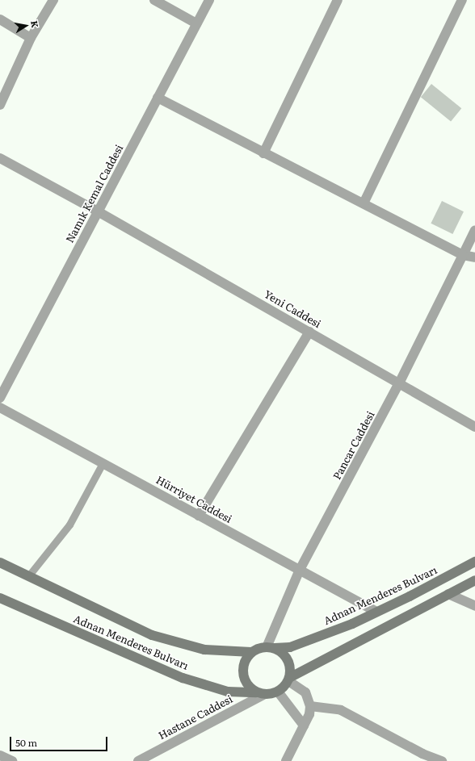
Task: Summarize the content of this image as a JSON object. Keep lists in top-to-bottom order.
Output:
{
  "streets": {
    "main road": ["Adnan Menderes Bulvarı"],
    "street": [
      "Namık Kemal Caddesi",
      "Yeni Caddesi",
      "Pancar Caddesi",
      "Hürriyet Caddesi",
      "Hastane Caddesi"
    ]
  },
  "crossings": [
    ["Namık Kemal Caddesi", "Yeni Caddesi"],
    ["Yeni Caddesi", "Pancar Caddesi"],
    ["Pancar Caddesi", "Hürriyet Caddesi"],
    ["Pancar Caddesi", "Adnan Menderes Bulvarı"],
    ["Pancar Caddesi", "Hastane Caddesi"],
    ["Hürriyet Caddesi", "Adnan Menderes Bulvarı"],
    ["Adnan Menderes Bulvarı", "Hastane Caddesi"]
  ],
  "scale_bar": "50 m",
  "north": "right"
}
